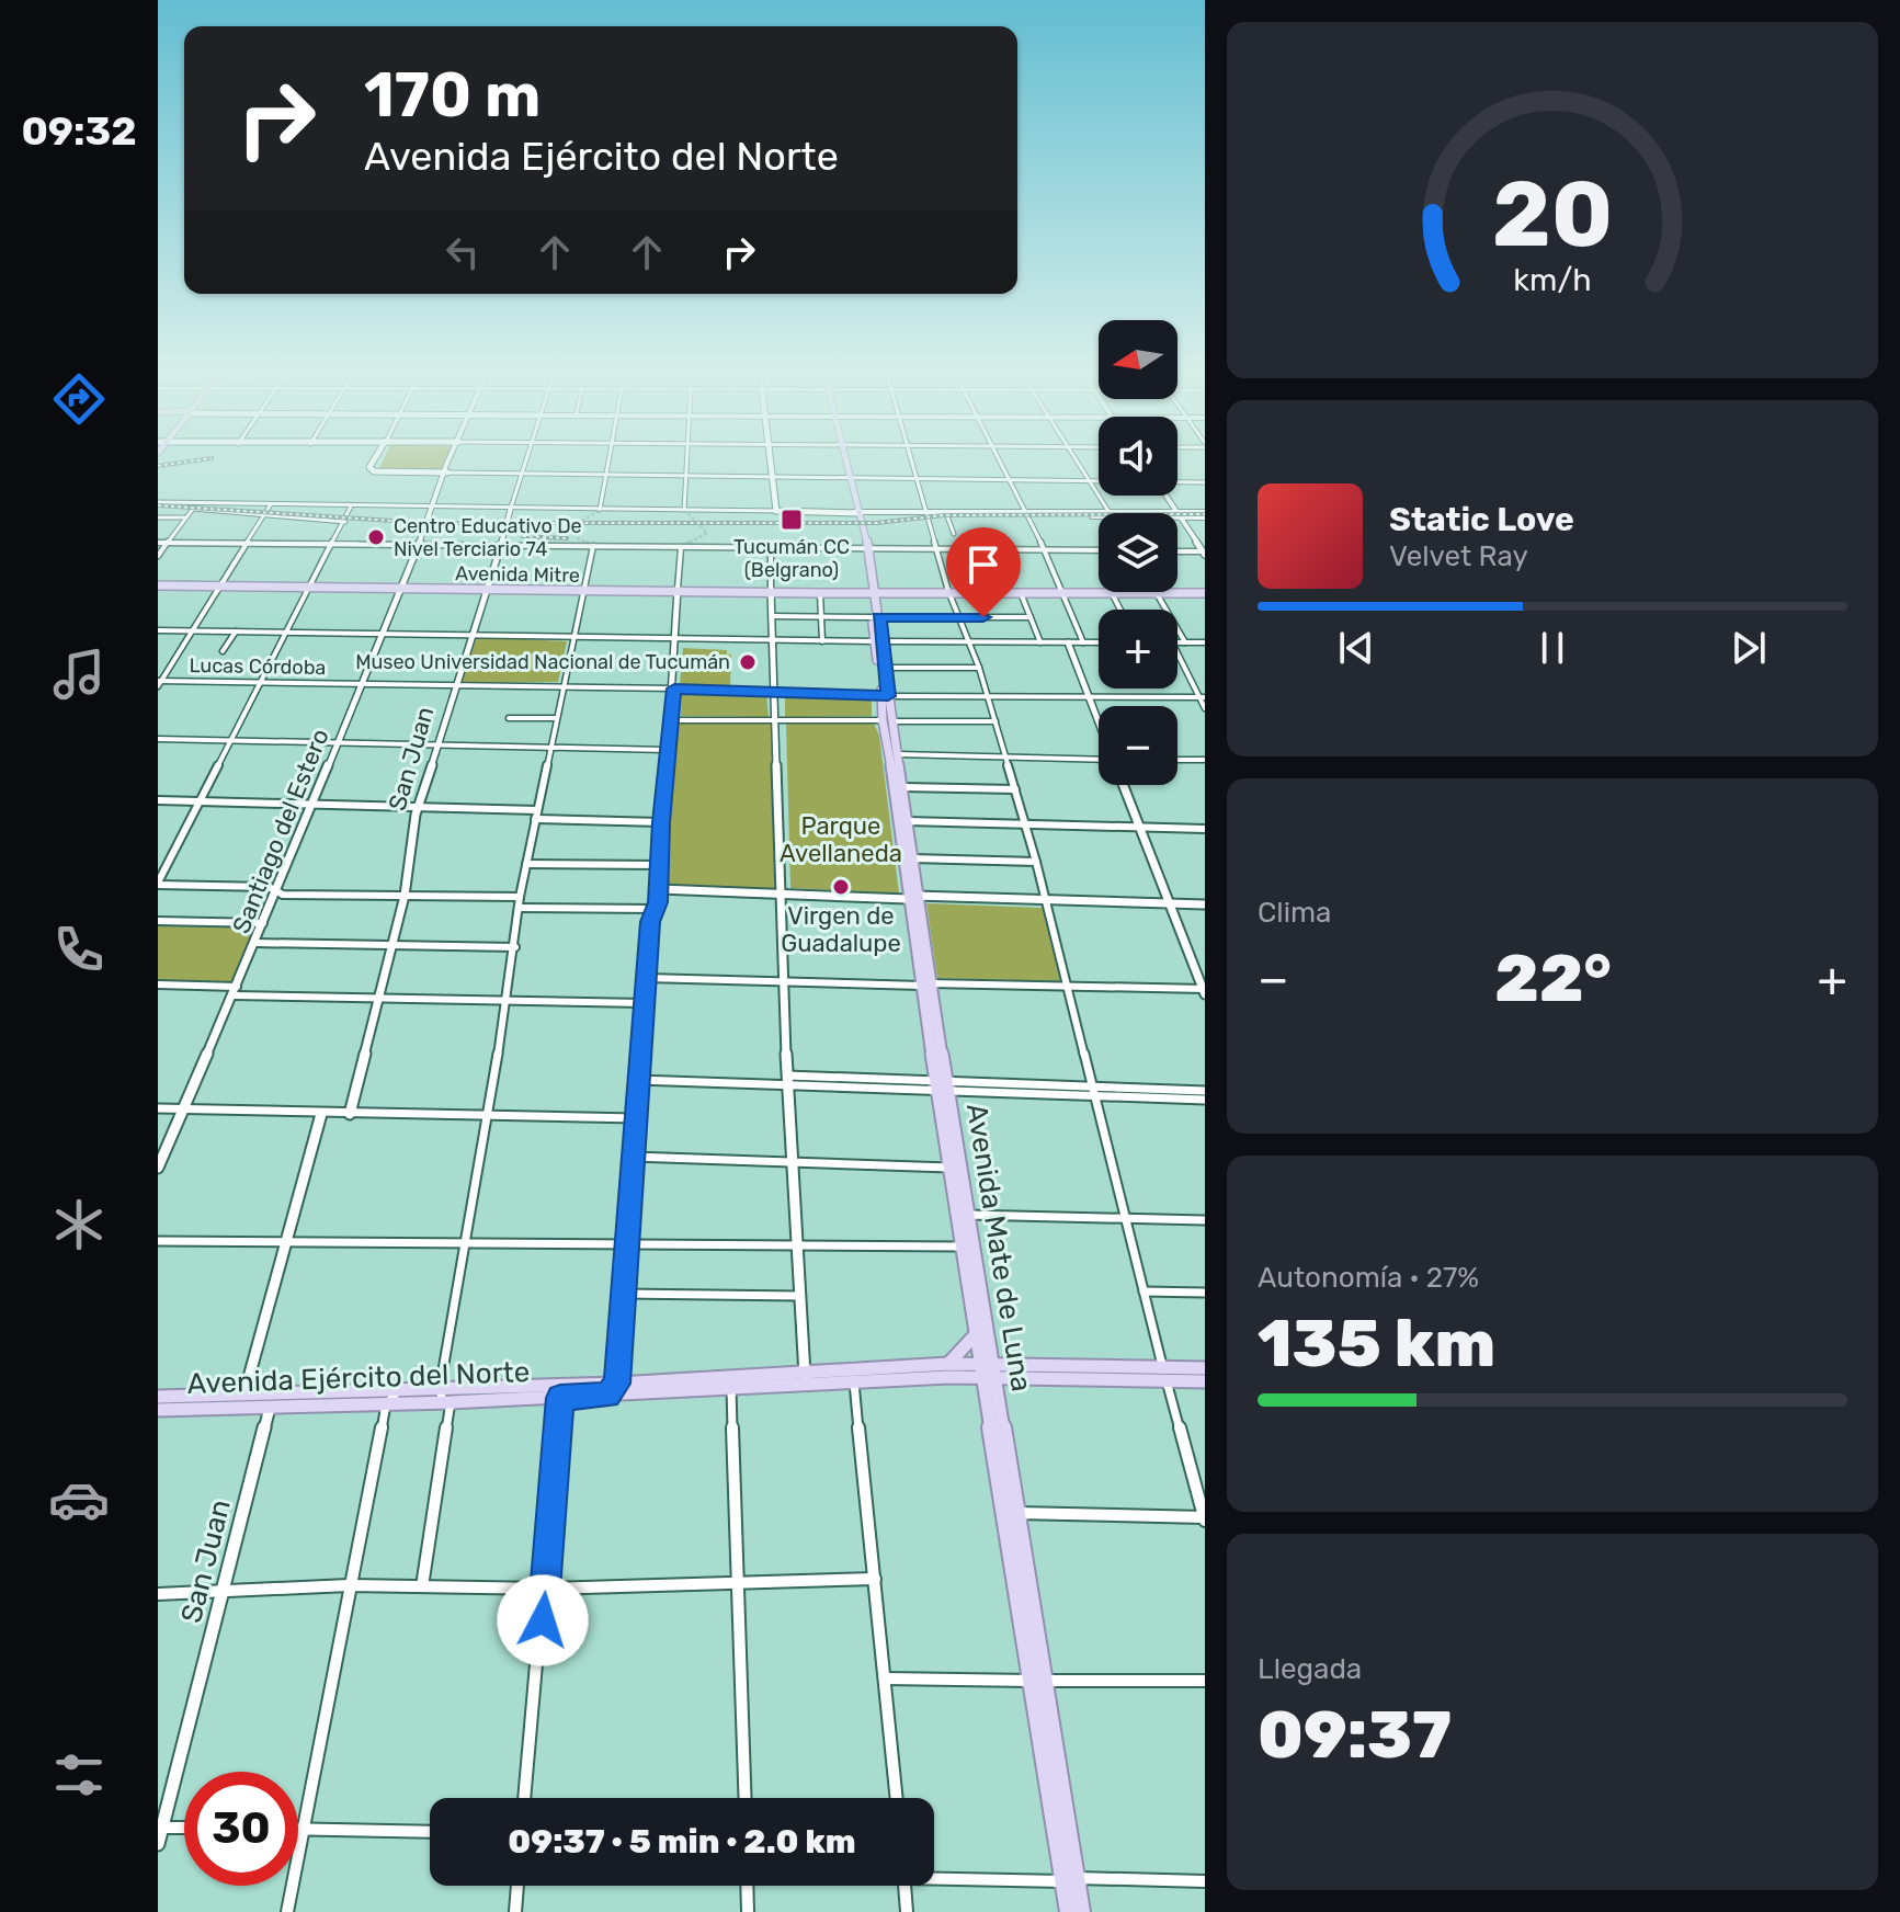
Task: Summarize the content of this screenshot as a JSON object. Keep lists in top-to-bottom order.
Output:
{
  "streets": {
    "main road": ["Avenida Mitre", "Avenida Mate de Luna", "Avenida Ejército del Norte"],
    "street": ["Lucas Córdoba", "San Juan", "Santiago del Estero"]
  },
  "crossings": [
    ["Avenida Mitre", "San Juan"],
    ["Avenida Mitre", "Santiago del Estero"],
    ["Avenida Mitre", "Avenida Mate de Luna"],
    ["Lucas Córdoba", "San Juan"],
    ["Lucas Córdoba", "Santiago del Estero"],
    ["Lucas Córdoba", "Avenida Mate de Luna"],
    ["San Juan", "Avenida Ejército del Norte"],
    ["Avenida Mate de Luna", "Avenida Ejército del Norte"]
  ],
  "parks": ["Parque Avellaneda"],
  "places": {
    "transit": ["Tucumán CC (Belgrano)"],
    "other": ["Centro Educativo De Nivel Terciario 74", "Museo Universidad Nacional de Tucumán", "Virgen de Guadalupe"]
  },
  "north": "left",
  "page": {
    "tabs": "09:32",
    "turn": ["170 m", "Avenida Ejército del Norte"],
    "map_buttons": ["+", "−"],
    "song": ["Static Love", "Velvet Ray"],
    "tile": [
      "Clima",
      ["Autonomía · 27%", "135 km"],
      ["Llegada", "09:37"]
    ],
    "heat": ["−", "22°", "+"],
    "limit": "30",
    "trip": "09:37 · 5 min · 2.0 km",
    "gauge": ["20", "km/h"]
  }
}
